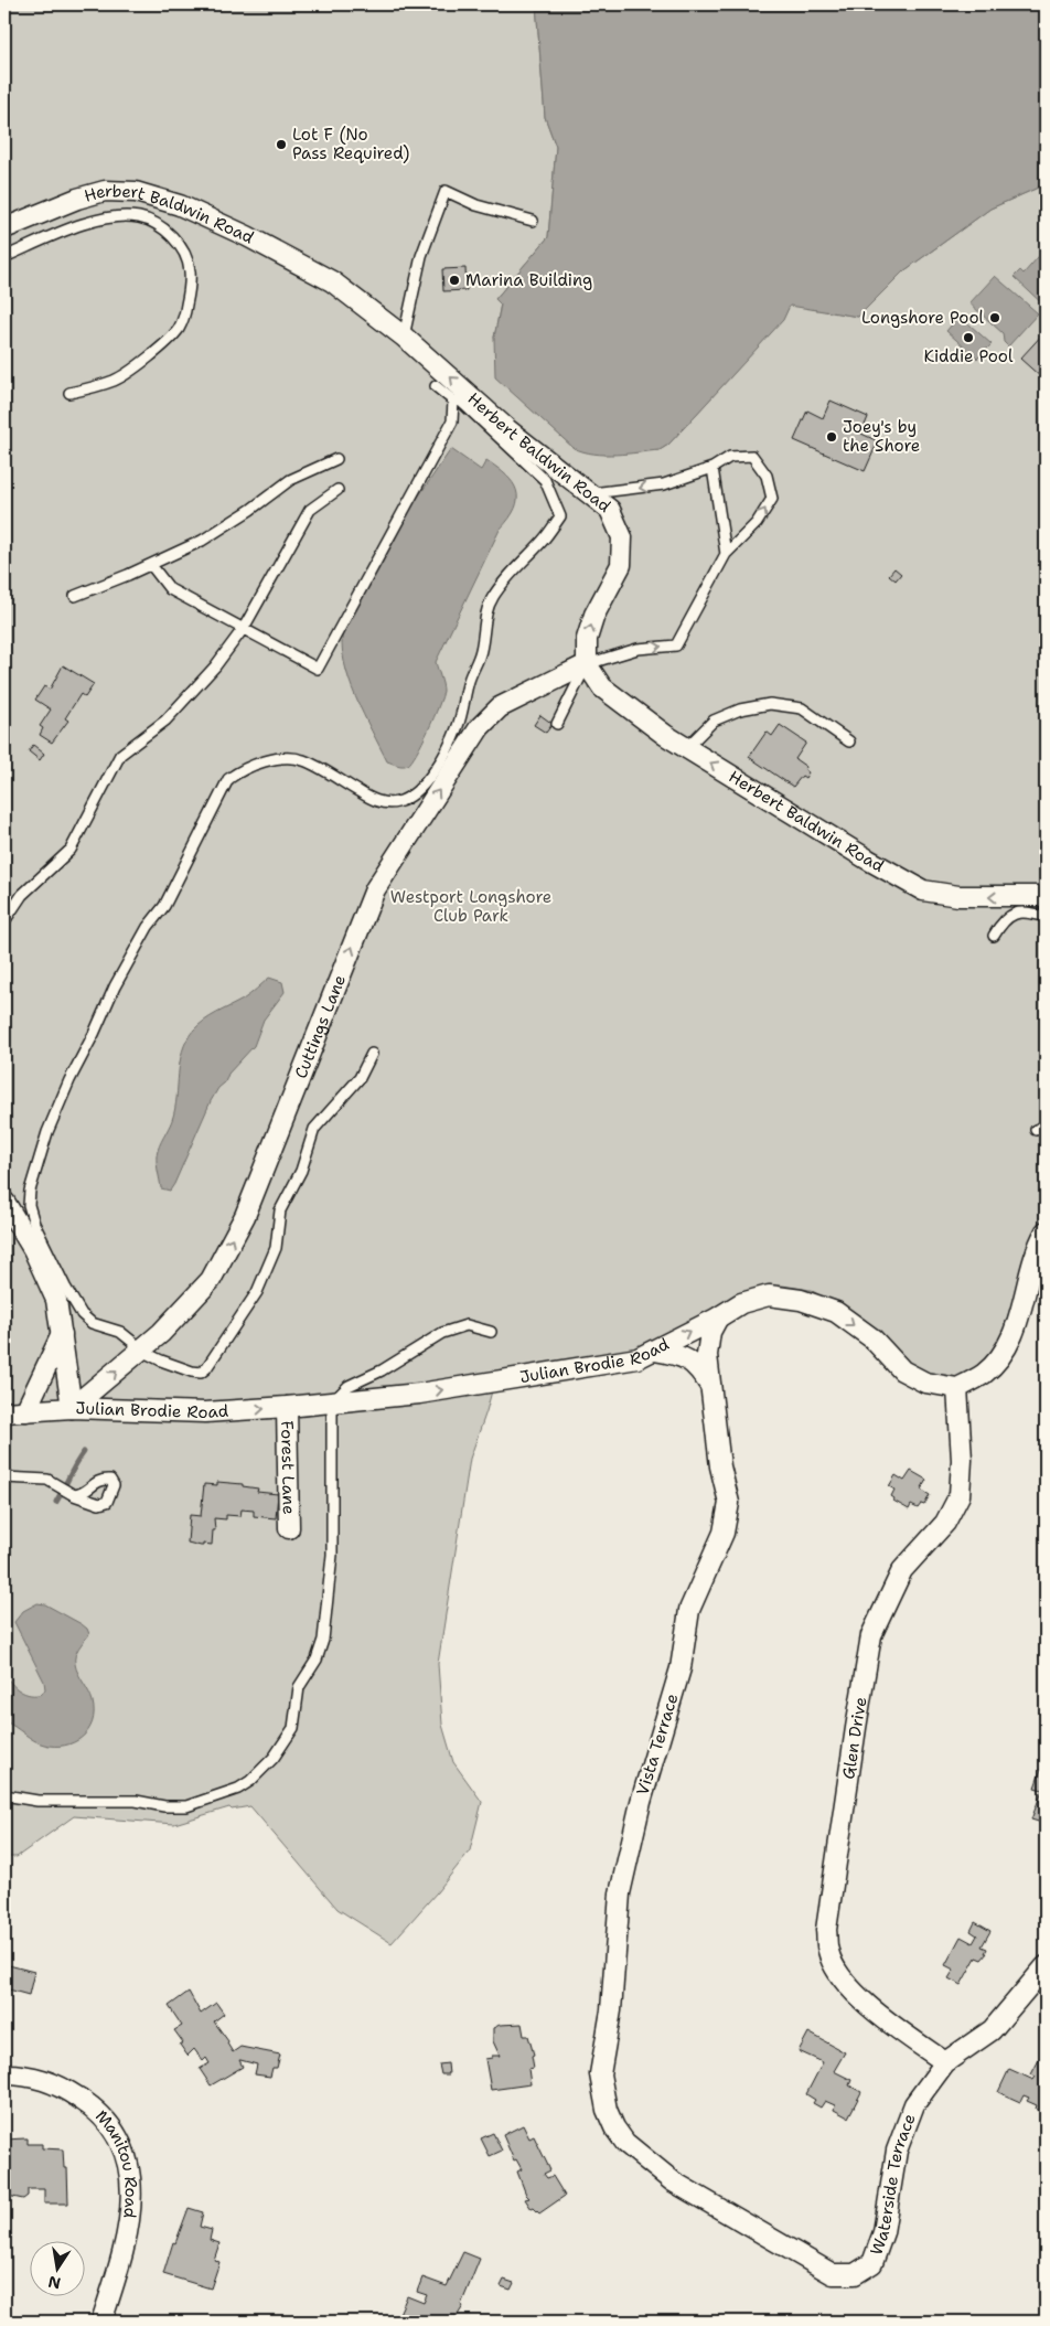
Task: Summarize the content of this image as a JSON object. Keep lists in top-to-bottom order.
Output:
{
  "streets": {
    "street": [
      "Herbert Baldwin Road",
      "Cuttings Lane",
      "Julian Brodie Road",
      "Forest Lane",
      "Glen Drive",
      "Vista Terrace",
      "Manitou Road",
      "Waterside Terrace"
    ]
  },
  "crossings": [
    ["Herbert Baldwin Road", "Cuttings Lane"],
    ["Cuttings Lane", "Julian Brodie Road"],
    ["Julian Brodie Road", "Forest Lane"],
    ["Julian Brodie Road", "Glen Drive"],
    ["Julian Brodie Road", "Vista Terrace"],
    ["Glen Drive", "Waterside Terrace"],
    ["Vista Terrace", "Waterside Terrace"]
  ],
  "one_way": ["Herbert Baldwin Road", "Cuttings Lane", "Julian Brodie Road"],
  "parks": ["Westport Longshore Club Park"],
  "places": [
    "Lot F (No Pass Required)",
    "Marina Building",
    "Longshore Pool",
    "Kiddie Pool",
    "Joey's by the Shore"
  ],
  "north": "bottom"
}
